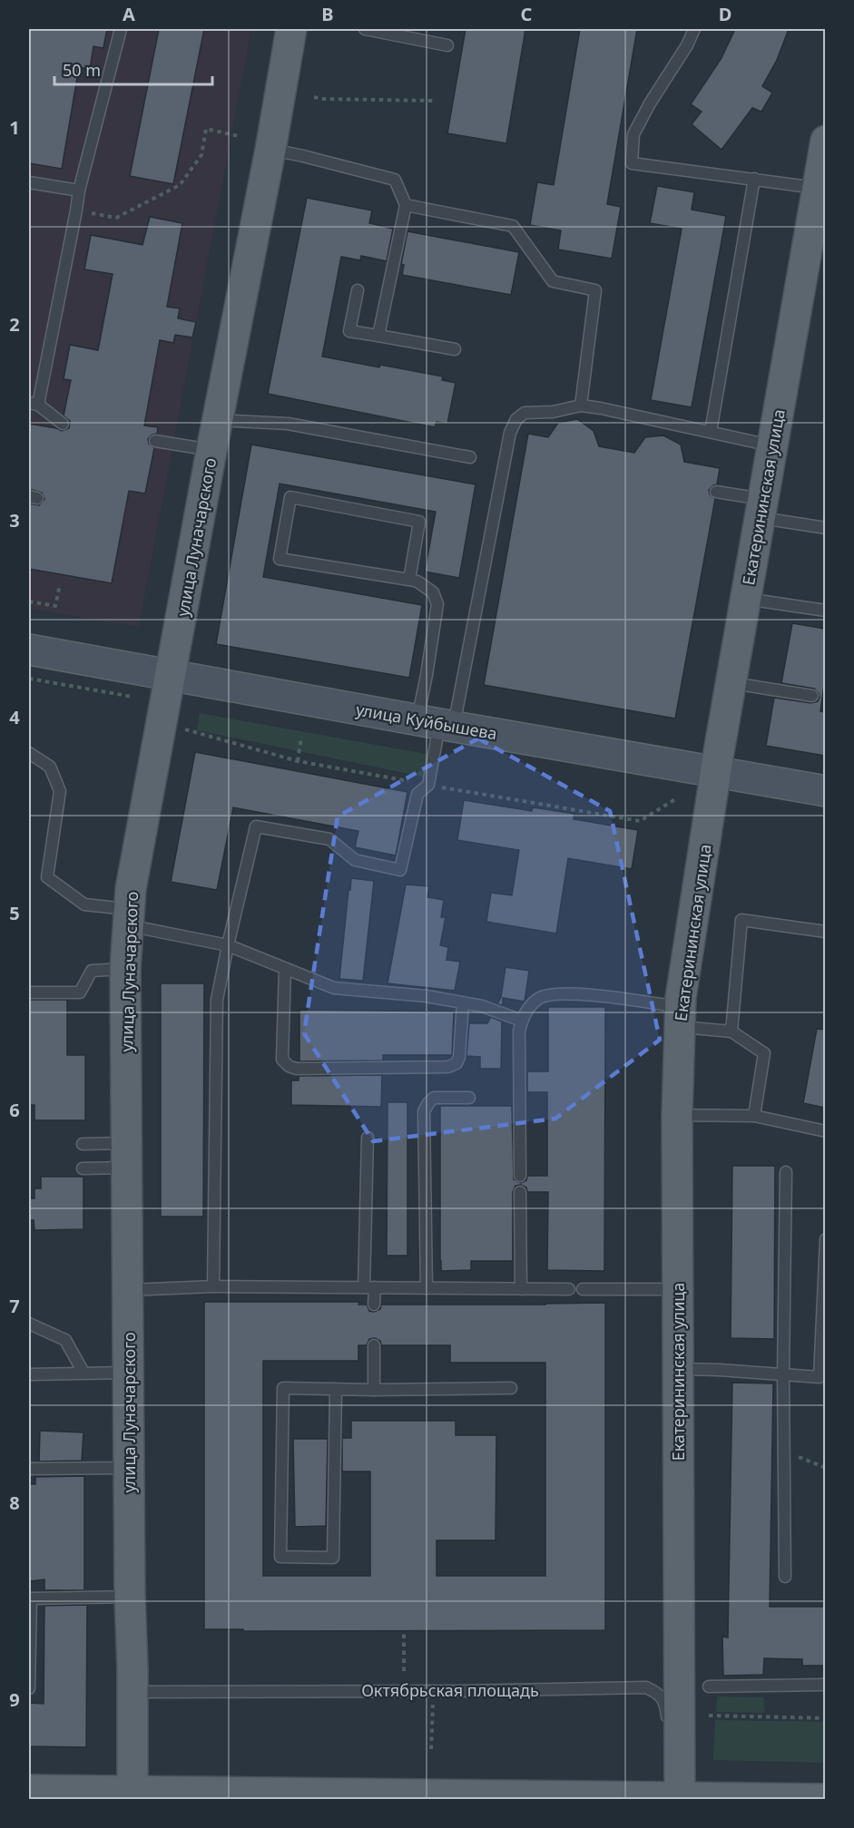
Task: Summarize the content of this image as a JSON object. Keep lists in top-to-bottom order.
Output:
{
  "streets": {
    "main road": ["Екатерининская улица", "улица Луначарского", "улица Куйбышева"],
    "lane": ["Октябрьская площадь"]
  },
  "crossings": [
    ["Екатерининская улица", "улица Куйбышева"],
    ["Екатерининская улица", "Октябрьская площадь"],
    ["улица Луначарского", "улица Куйбышева"],
    ["улица Луначарского", "Октябрьская площадь"]
  ],
  "scale_bar": "50 m",
  "grid": {
    "columns": [
      "A",
      "B",
      "C",
      "D"
    ],
    "rows": [
      "1",
      "2",
      "3",
      "4",
      "5",
      "6",
      "7",
      "8",
      "9"
    ]
  }
}
